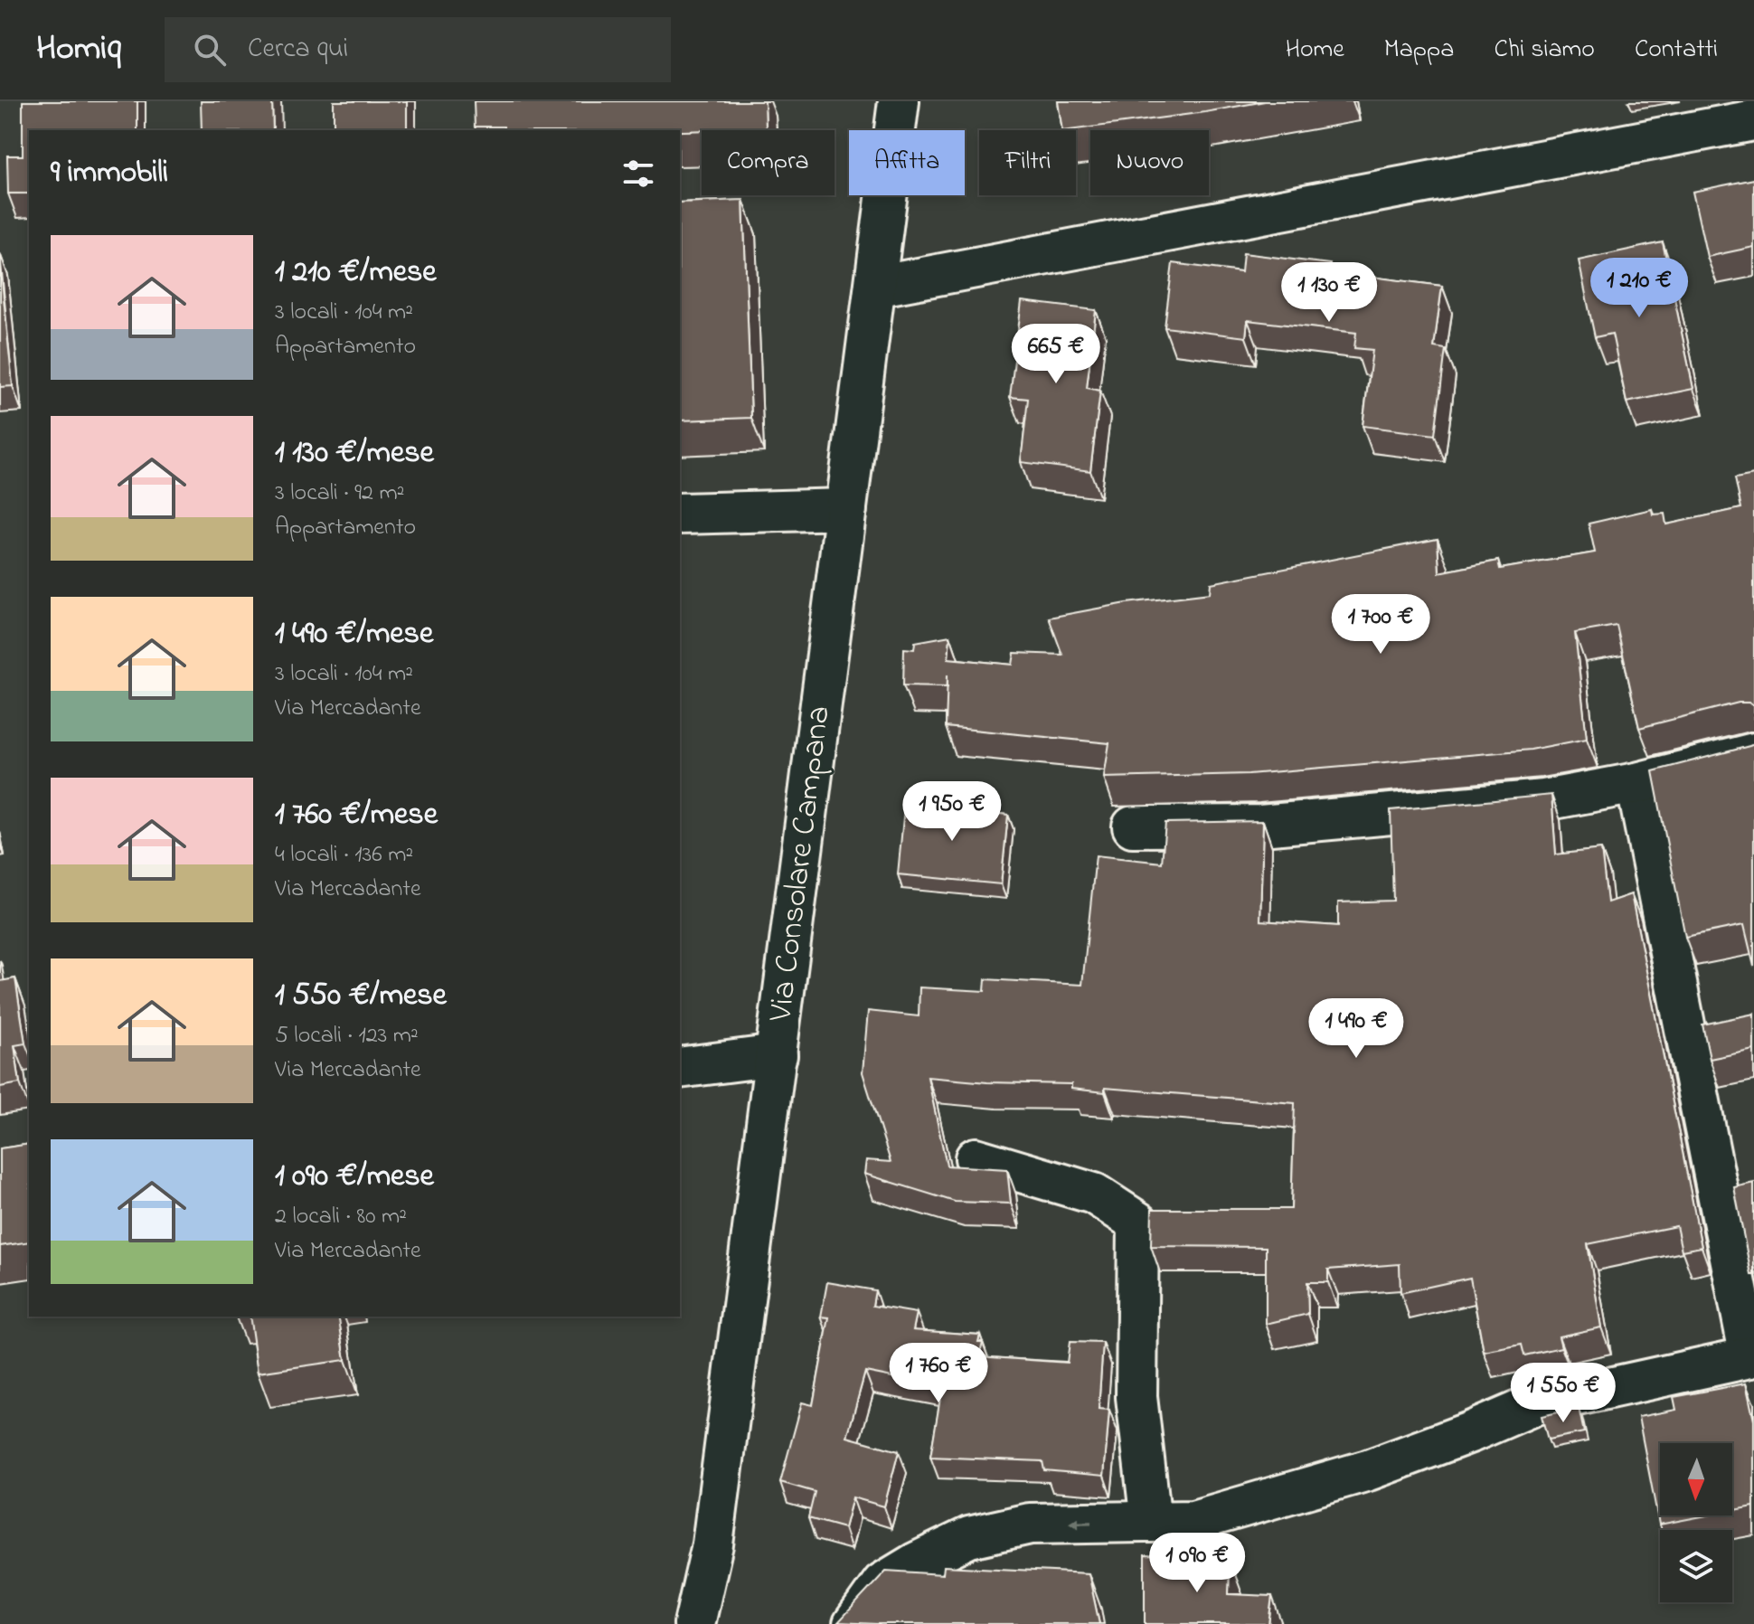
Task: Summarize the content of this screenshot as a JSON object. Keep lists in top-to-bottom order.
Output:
{
  "streets": {
    "street": ["Via Consolare Campana"]
  },
  "north": "bottom",
  "page": {
    "header": "Homiq",
    "search": "Cerca qui",
    "nav": [
      "Home",
      "Mappa",
      "Chi siamo",
      "Contatti"
    ],
    "chip": [
      "Compra",
      "Affitta",
      "Filtri",
      "Nuovo"
    ],
    "heading": "9 immobili",
    "list": [
      {
        "name": "1 210 €/mese",
        "note": "3 locali · 104 m² · Appartamento"
      },
      {
        "name": "1 130 €/mese",
        "note": "3 locali · 92 m² · Appartamento"
      },
      {
        "name": "1 490 €/mese",
        "note": "3 locali · 104 m² · Via Mercadante"
      },
      {
        "name": "1 760 €/mese",
        "note": "4 locali · 136 m² · Via Mercadante"
      },
      {
        "name": "1 550 €/mese",
        "note": "5 locali · 123 m² · Via Mercadante"
      },
      {
        "name": "1 090 €/mese",
        "note": "2 locali · 80 m² · Via Mercadante"
      }
    ],
    "price": [
      "1 210 €",
      "1 130 €",
      "665 €",
      "1 700 €",
      "1 950 €",
      "1 490 €",
      "1 760 €",
      "1 550 €",
      "1 090 €"
    ]
  }
}
